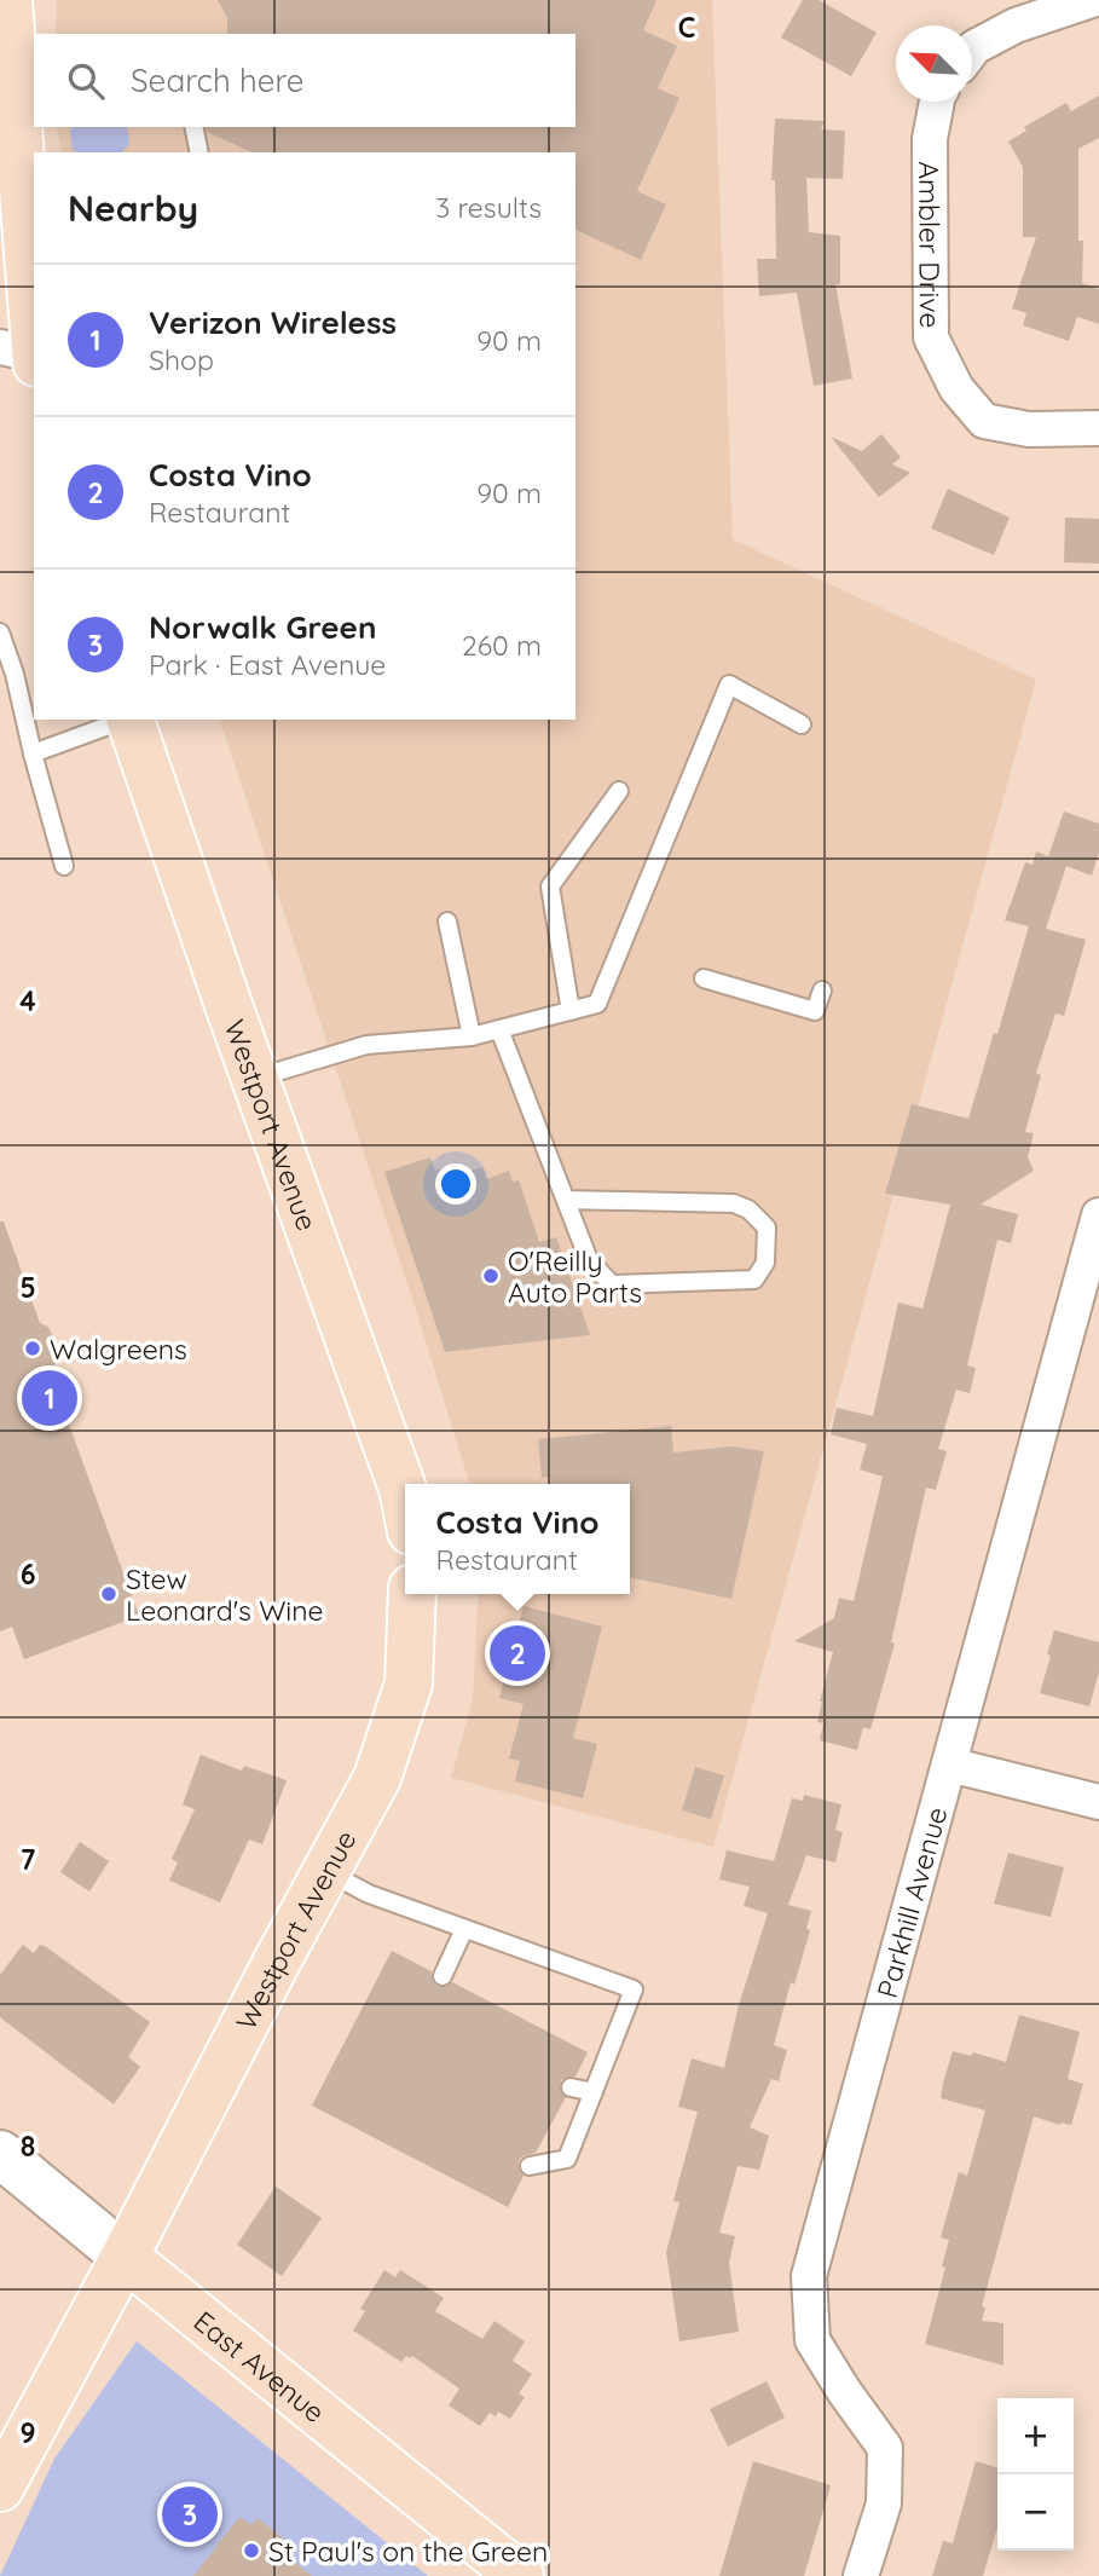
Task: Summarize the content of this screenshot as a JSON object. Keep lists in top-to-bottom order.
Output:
{
  "streets": {
    "main road": ["Westport Avenue", "East Avenue"],
    "street": ["Ambler Drive", "Parkhill Avenue"]
  },
  "crossings": [
    ["Westport Avenue", "East Avenue"]
  ],
  "places": [
    "O'Reilly Auto Parts",
    "Walgreens",
    "Stew Leonard's Wine",
    "St Paul's on the Green"
  ],
  "north": "top left",
  "page": {
    "search": "Search here",
    "heading": ["Nearby", "3 results"],
    "list": [
      {
        "mark": "1",
        "name": "Verizon Wireless",
        "note": "Shop",
        "value": "90 m"
      },
      {
        "mark": "2",
        "name": "Costa Vino",
        "note": "Restaurant",
        "value": "90 m"
      },
      {
        "mark": "3",
        "name": "Norwalk Green",
        "note": "Park · East Avenue",
        "value": "260 m"
      }
    ],
    "pins": ["1", "2", "3"],
    "popup": ["Costa Vino", "Restaurant"],
    "map_buttons": ["+", "−"]
  },
  "grid": {
    "columns": ["C"],
    "rows": [
      "4",
      "5",
      "6",
      "7",
      "8",
      "9"
    ]
  }
}
